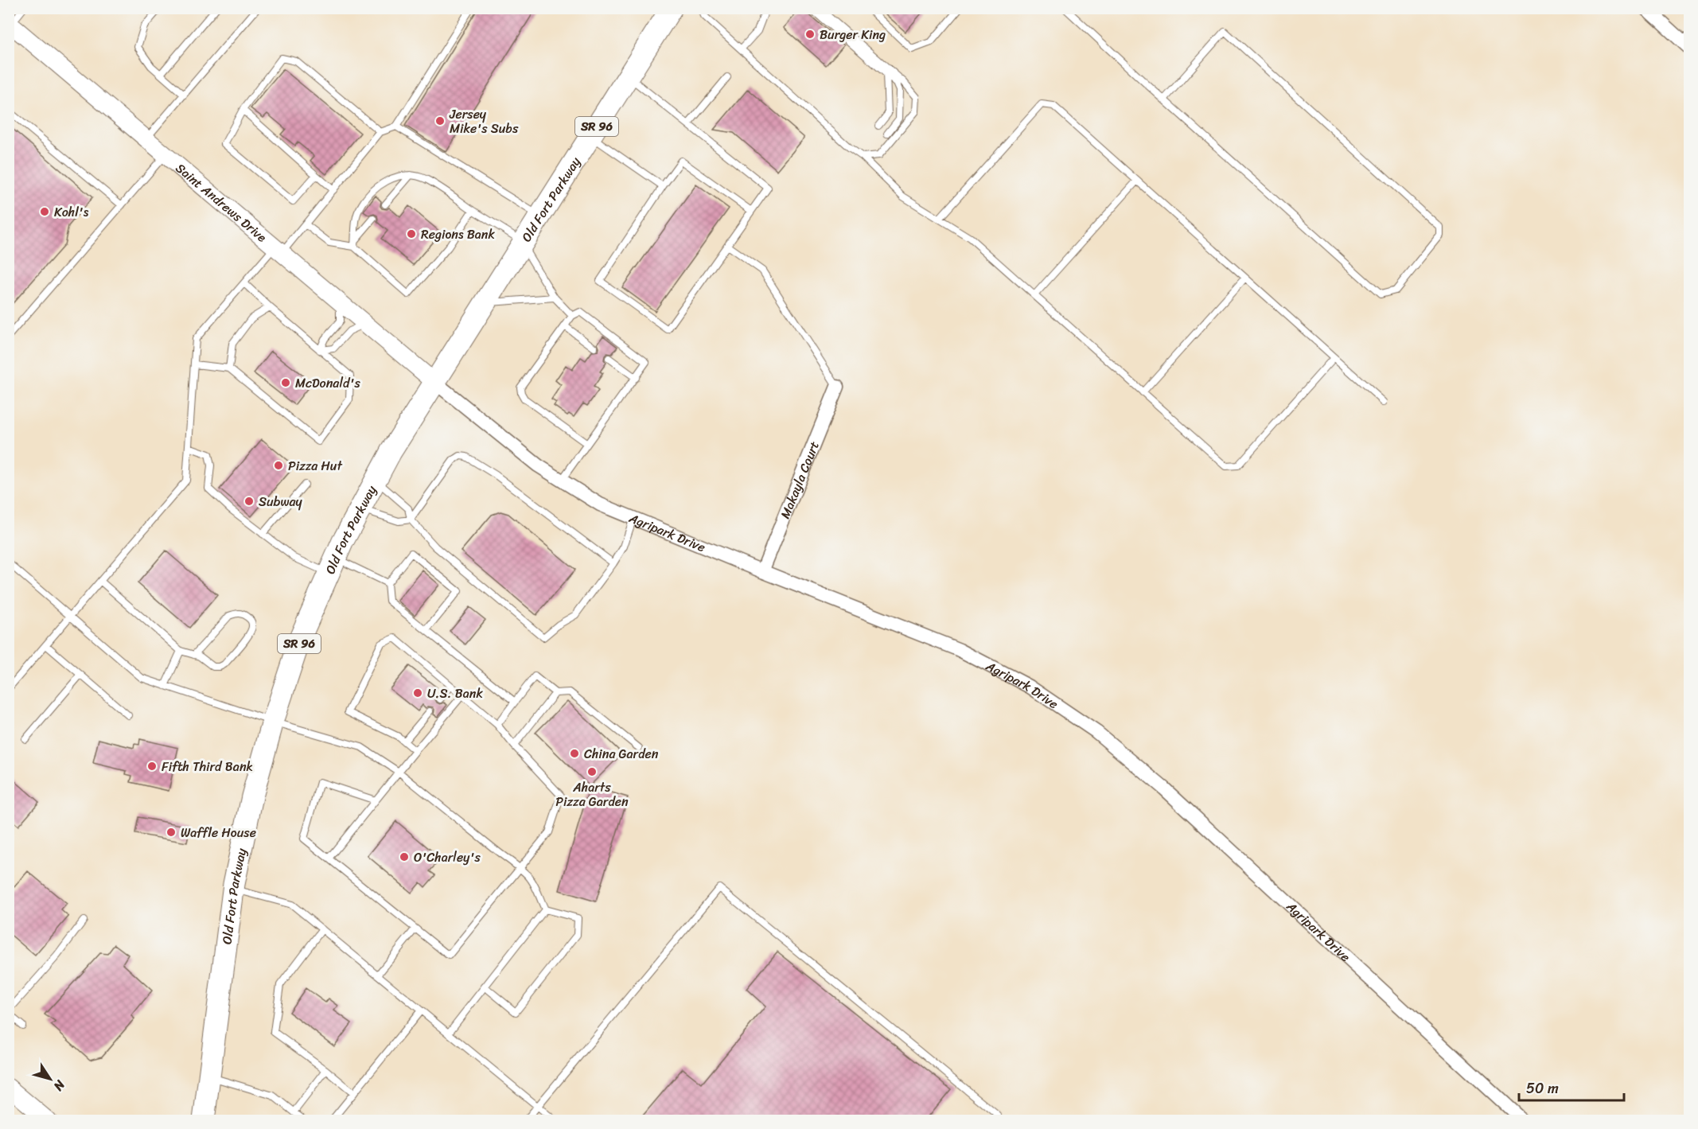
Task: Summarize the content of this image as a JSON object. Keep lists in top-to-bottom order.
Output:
{
  "streets": {
    "main road": ["SR 96", "Old Fort Parkway"],
    "street": ["Saint Andrews Drive", "Makayla Court", "Agripark Drive"]
  },
  "crossings": [
    ["Old Fort Parkway", "Saint Andrews Drive"],
    ["Old Fort Parkway", "Agripark Drive"],
    ["Saint Andrews Drive", "Agripark Drive"],
    ["Makayla Court", "Agripark Drive"]
  ],
  "places": [
    "Burger King",
    "Jersey Mike's Subs",
    "Kohl's",
    "Regions Bank",
    "McDonald's",
    "Pizza Hut",
    "Subway",
    "U.S. Bank",
    "China Garden",
    "Fifth Third Bank",
    "Aharts Pizza Garden",
    "Waffle House",
    "O'Charley's"
  ],
  "scale_bar": "50 m",
  "north": "bottom right"
}
